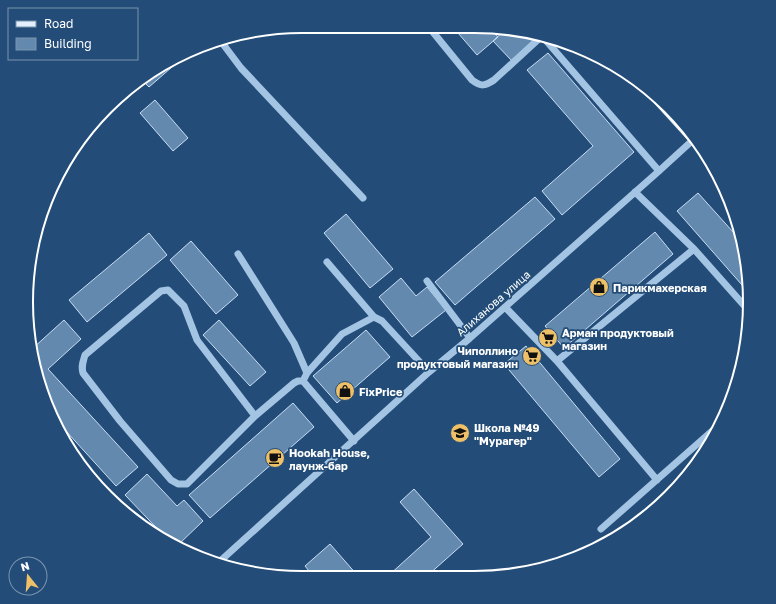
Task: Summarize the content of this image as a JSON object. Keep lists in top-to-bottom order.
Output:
{
  "streets": {
    "street": ["Алиханова улица"]
  },
  "places": {
    "shop": ["Парикмахерская", "FixPrice"],
    "supermarket": ["Арман продуктовый магазин", "Чиполлино продуктовый магазин"],
    "school or university": ["Школа №49 \"Мурагер\""],
    "cafe": ["Hookah House, лаунж-бар"]
  },
  "legend": ["Road", "Building"],
  "north": "top"
}
